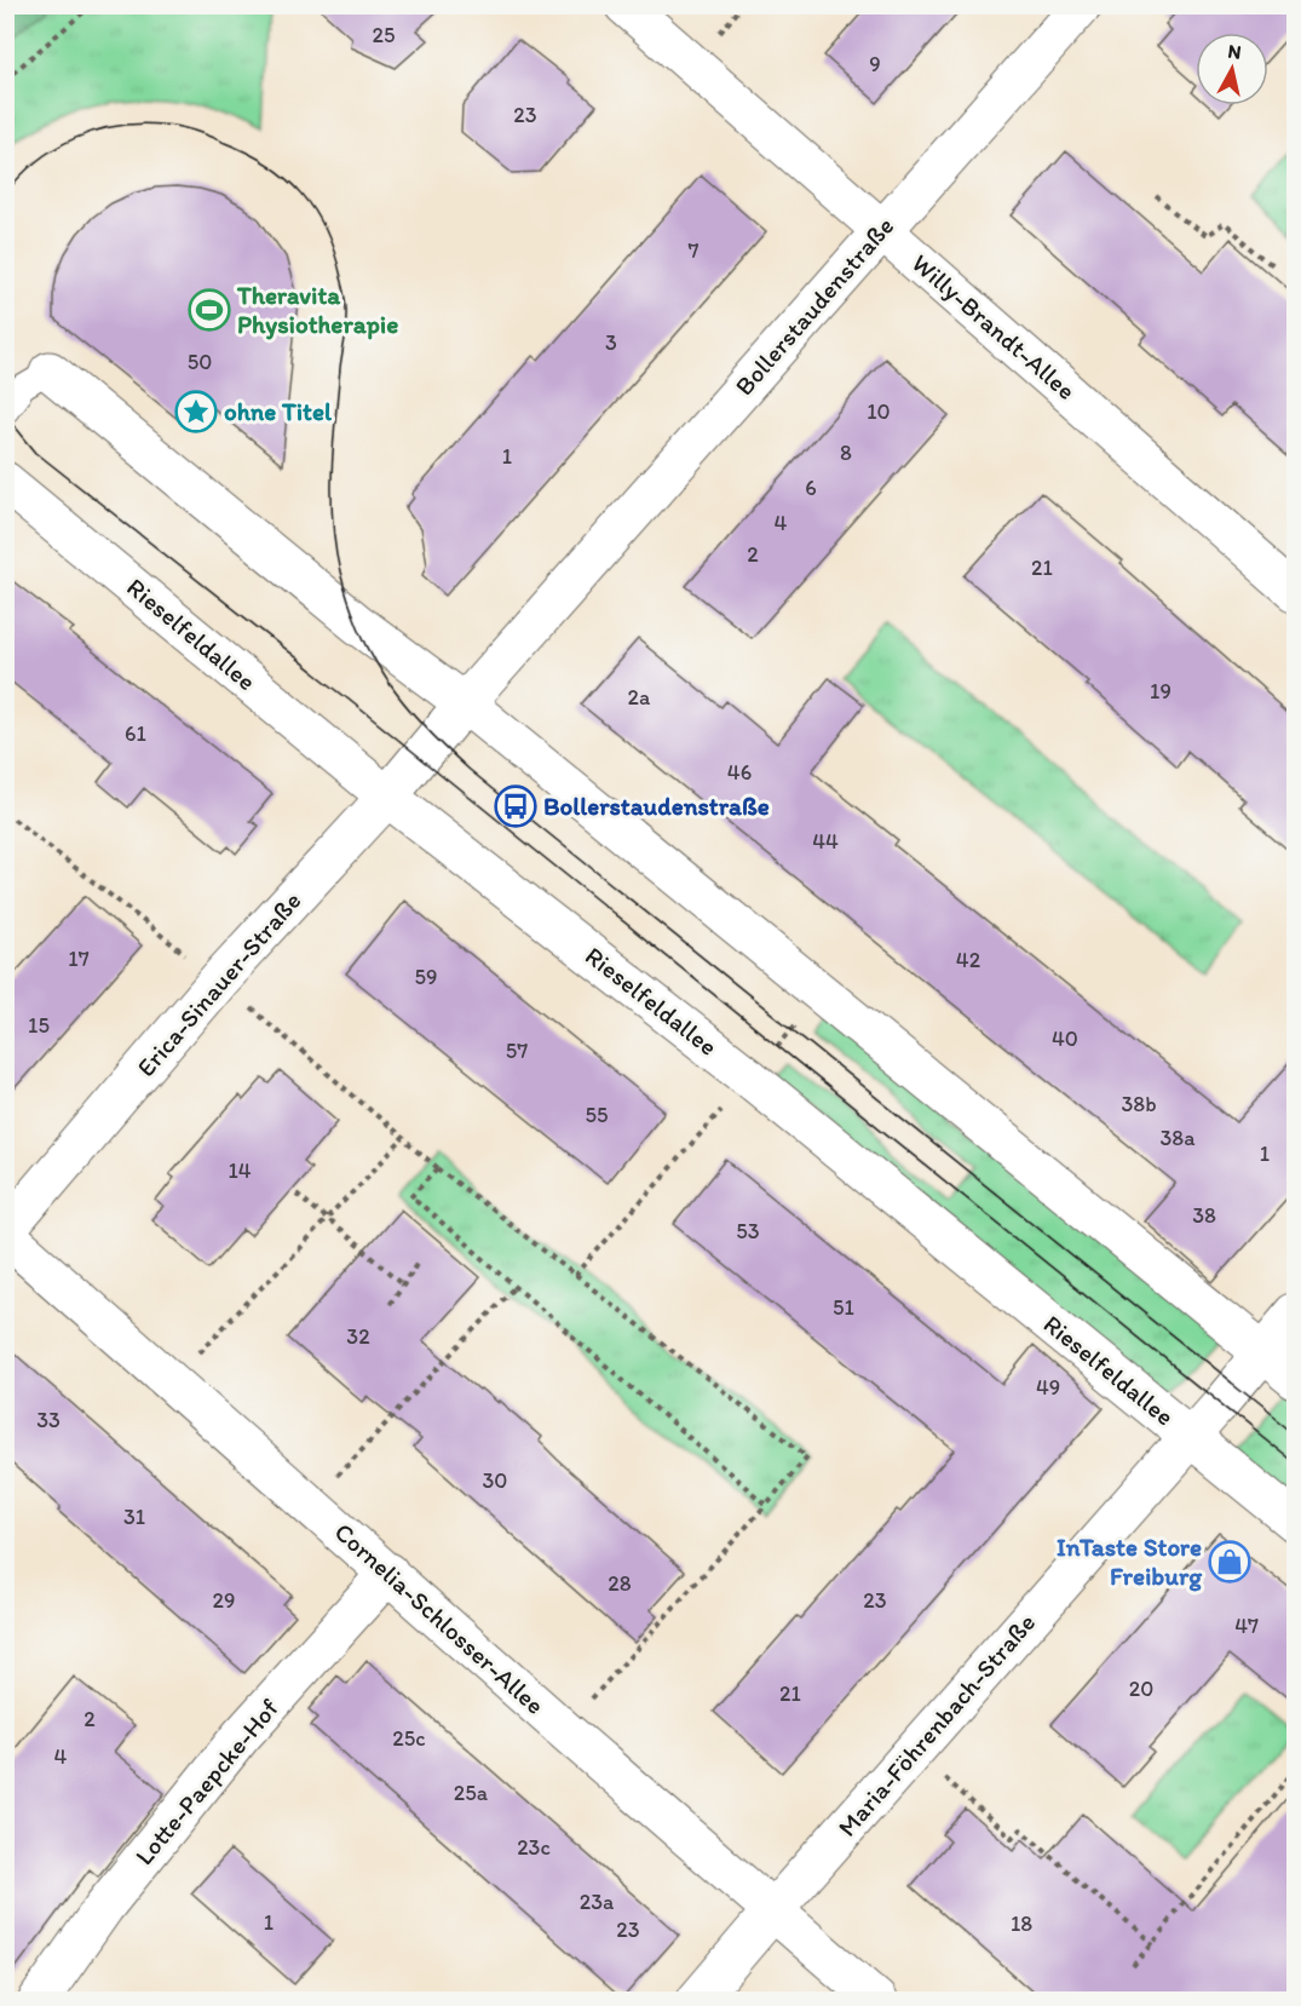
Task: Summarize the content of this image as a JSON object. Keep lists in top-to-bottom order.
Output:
{
  "streets": {
    "street": [
      "Bollerstaudenstraße",
      "Willy-Brandt-Allee",
      "Rieselfeldallee",
      "Erica-Sinauer-Straße",
      "Cornelia-Schlosser-Allee",
      "Maria-Föhrenbach-Straße",
      "Lotte-Paepcke-Hof"
    ]
  },
  "crossings": [
    ["Bollerstaudenstraße", "Willy-Brandt-Allee"],
    ["Bollerstaudenstraße", "Erica-Sinauer-Straße"],
    ["Rieselfeldallee", "Erica-Sinauer-Straße"],
    ["Rieselfeldallee", "Maria-Föhrenbach-Straße"],
    ["Erica-Sinauer-Straße", "Cornelia-Schlosser-Allee"],
    ["Cornelia-Schlosser-Allee", "Maria-Föhrenbach-Straße"],
    ["Cornelia-Schlosser-Allee", "Lotte-Paepcke-Hof"]
  ],
  "places": {
    "sports": ["Theravita Physiotherapie"],
    "place": ["ohne Titel"],
    "bus stop": ["Bollerstaudenstraße"],
    "shop": ["InTaste Store Freiburg"]
  },
  "house_numbers": [
    "25",
    "9",
    "23",
    "7",
    "3",
    "50",
    "10",
    "8",
    "1",
    "6",
    "4",
    "2",
    "21",
    "19",
    "2a",
    "61",
    "46",
    "44",
    "17",
    "42",
    "59",
    "15",
    "40",
    "57",
    "38b",
    "55",
    "38a",
    "1",
    "14",
    "38",
    "53",
    "51",
    "32",
    "49",
    "33",
    "30",
    "31",
    "28",
    "29",
    "23",
    "47",
    "20",
    "21",
    "2",
    "25c",
    "4",
    "25a",
    "23c",
    "23a",
    "1",
    "18",
    "23"
  ],
  "north": "top"
}
